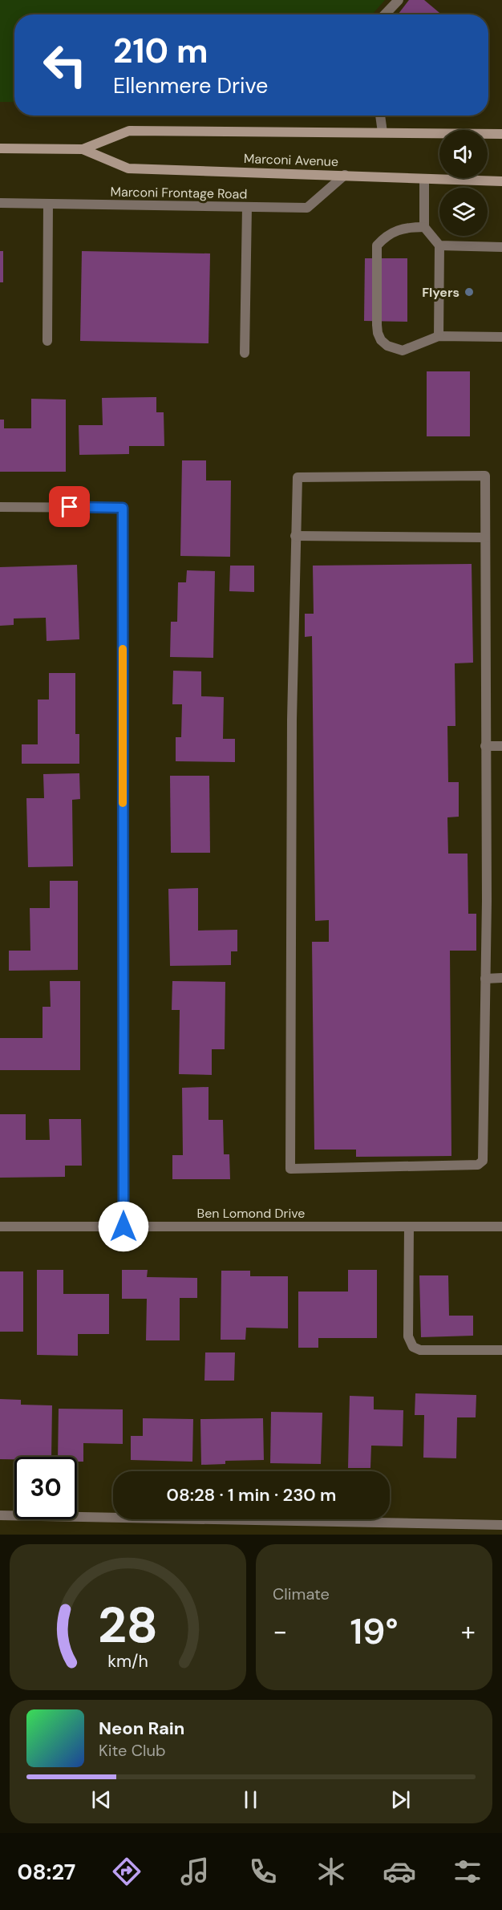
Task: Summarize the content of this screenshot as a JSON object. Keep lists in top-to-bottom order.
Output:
{
  "streets": {
    "main road": ["Marconi Avenue"],
    "street": ["Marconi Frontage Road", "Ben Lomond Drive"]
  },
  "crossings": [
    ["Marconi Avenue", "Marconi Frontage Road"]
  ],
  "places": ["Flyers"],
  "page": {
    "turn": ["210 m", "Ellenmere Drive"],
    "limit": "30",
    "trip": "08:28 · 1 min · 230 m",
    "tile": "Climate",
    "heat": ["−", "19°", "+"],
    "song": ["Neon Rain", "Kite Club"],
    "tabs": "08:27",
    "gauge": ["28", "km/h"]
  }
}
